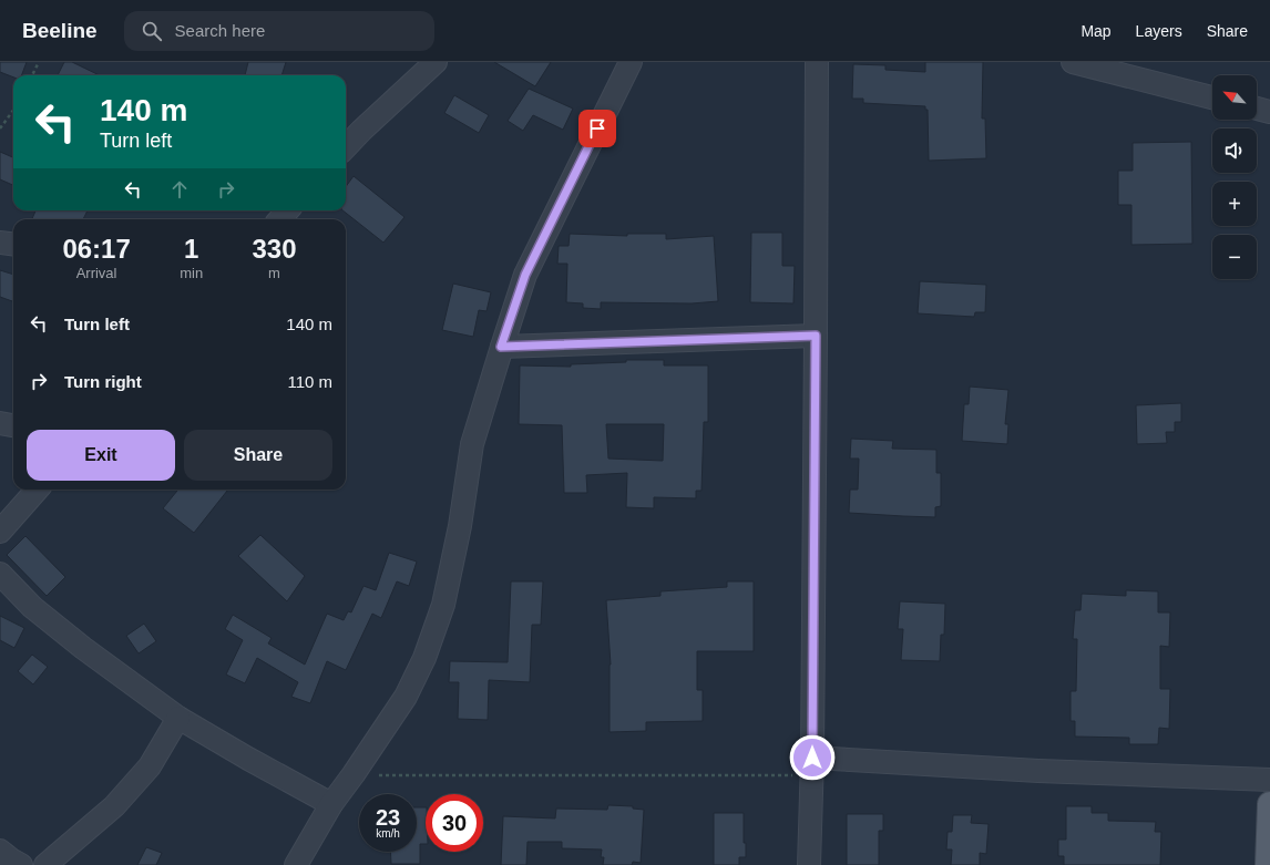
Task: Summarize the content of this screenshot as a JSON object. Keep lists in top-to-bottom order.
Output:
{
  "north": "top left",
  "page": {
    "header": "Beeline",
    "search": "Search here",
    "nav": ["Map", "Layers", "Share"],
    "map_buttons": ["+", "−"],
    "turn": ["140 m", "Turn left"],
    "eta": [
      "06:17",
      "Arrival",
      "1",
      "min",
      "330",
      "m"
    ],
    "list": [
      {
        "name": "Turn left",
        "value": "140 m"
      },
      {
        "name": "Turn right",
        "value": "110 m"
      }
    ],
    "buttons": ["Exit", "Share"],
    "speed": "23 km/h",
    "limit": "30"
  }
}
